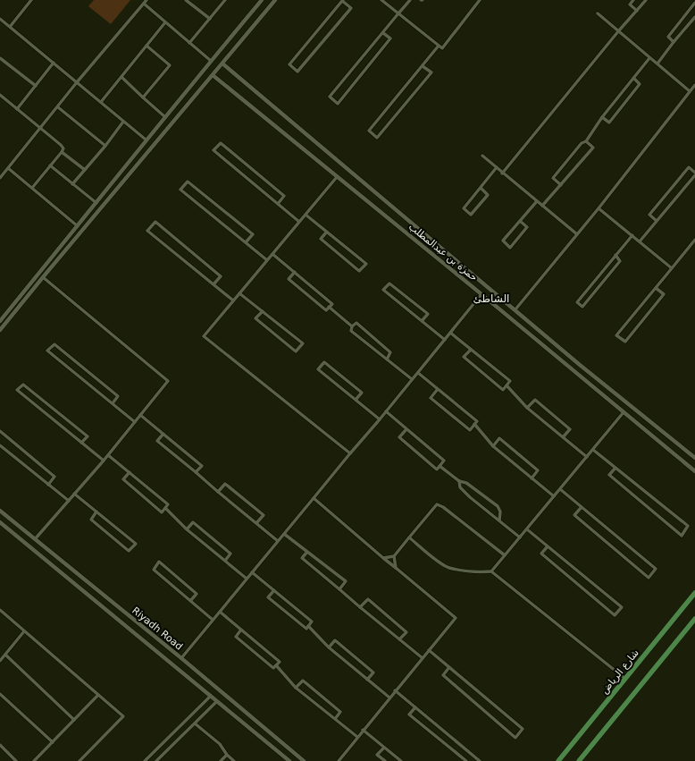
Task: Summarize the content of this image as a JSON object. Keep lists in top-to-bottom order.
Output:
{
  "streets": {
    "main road": ["شارع الرياض"],
    "street": ["حمزة بن عبدالمطلب", "Riyadh Road"]
  },
  "districts": ["الشاطئ"]
}
